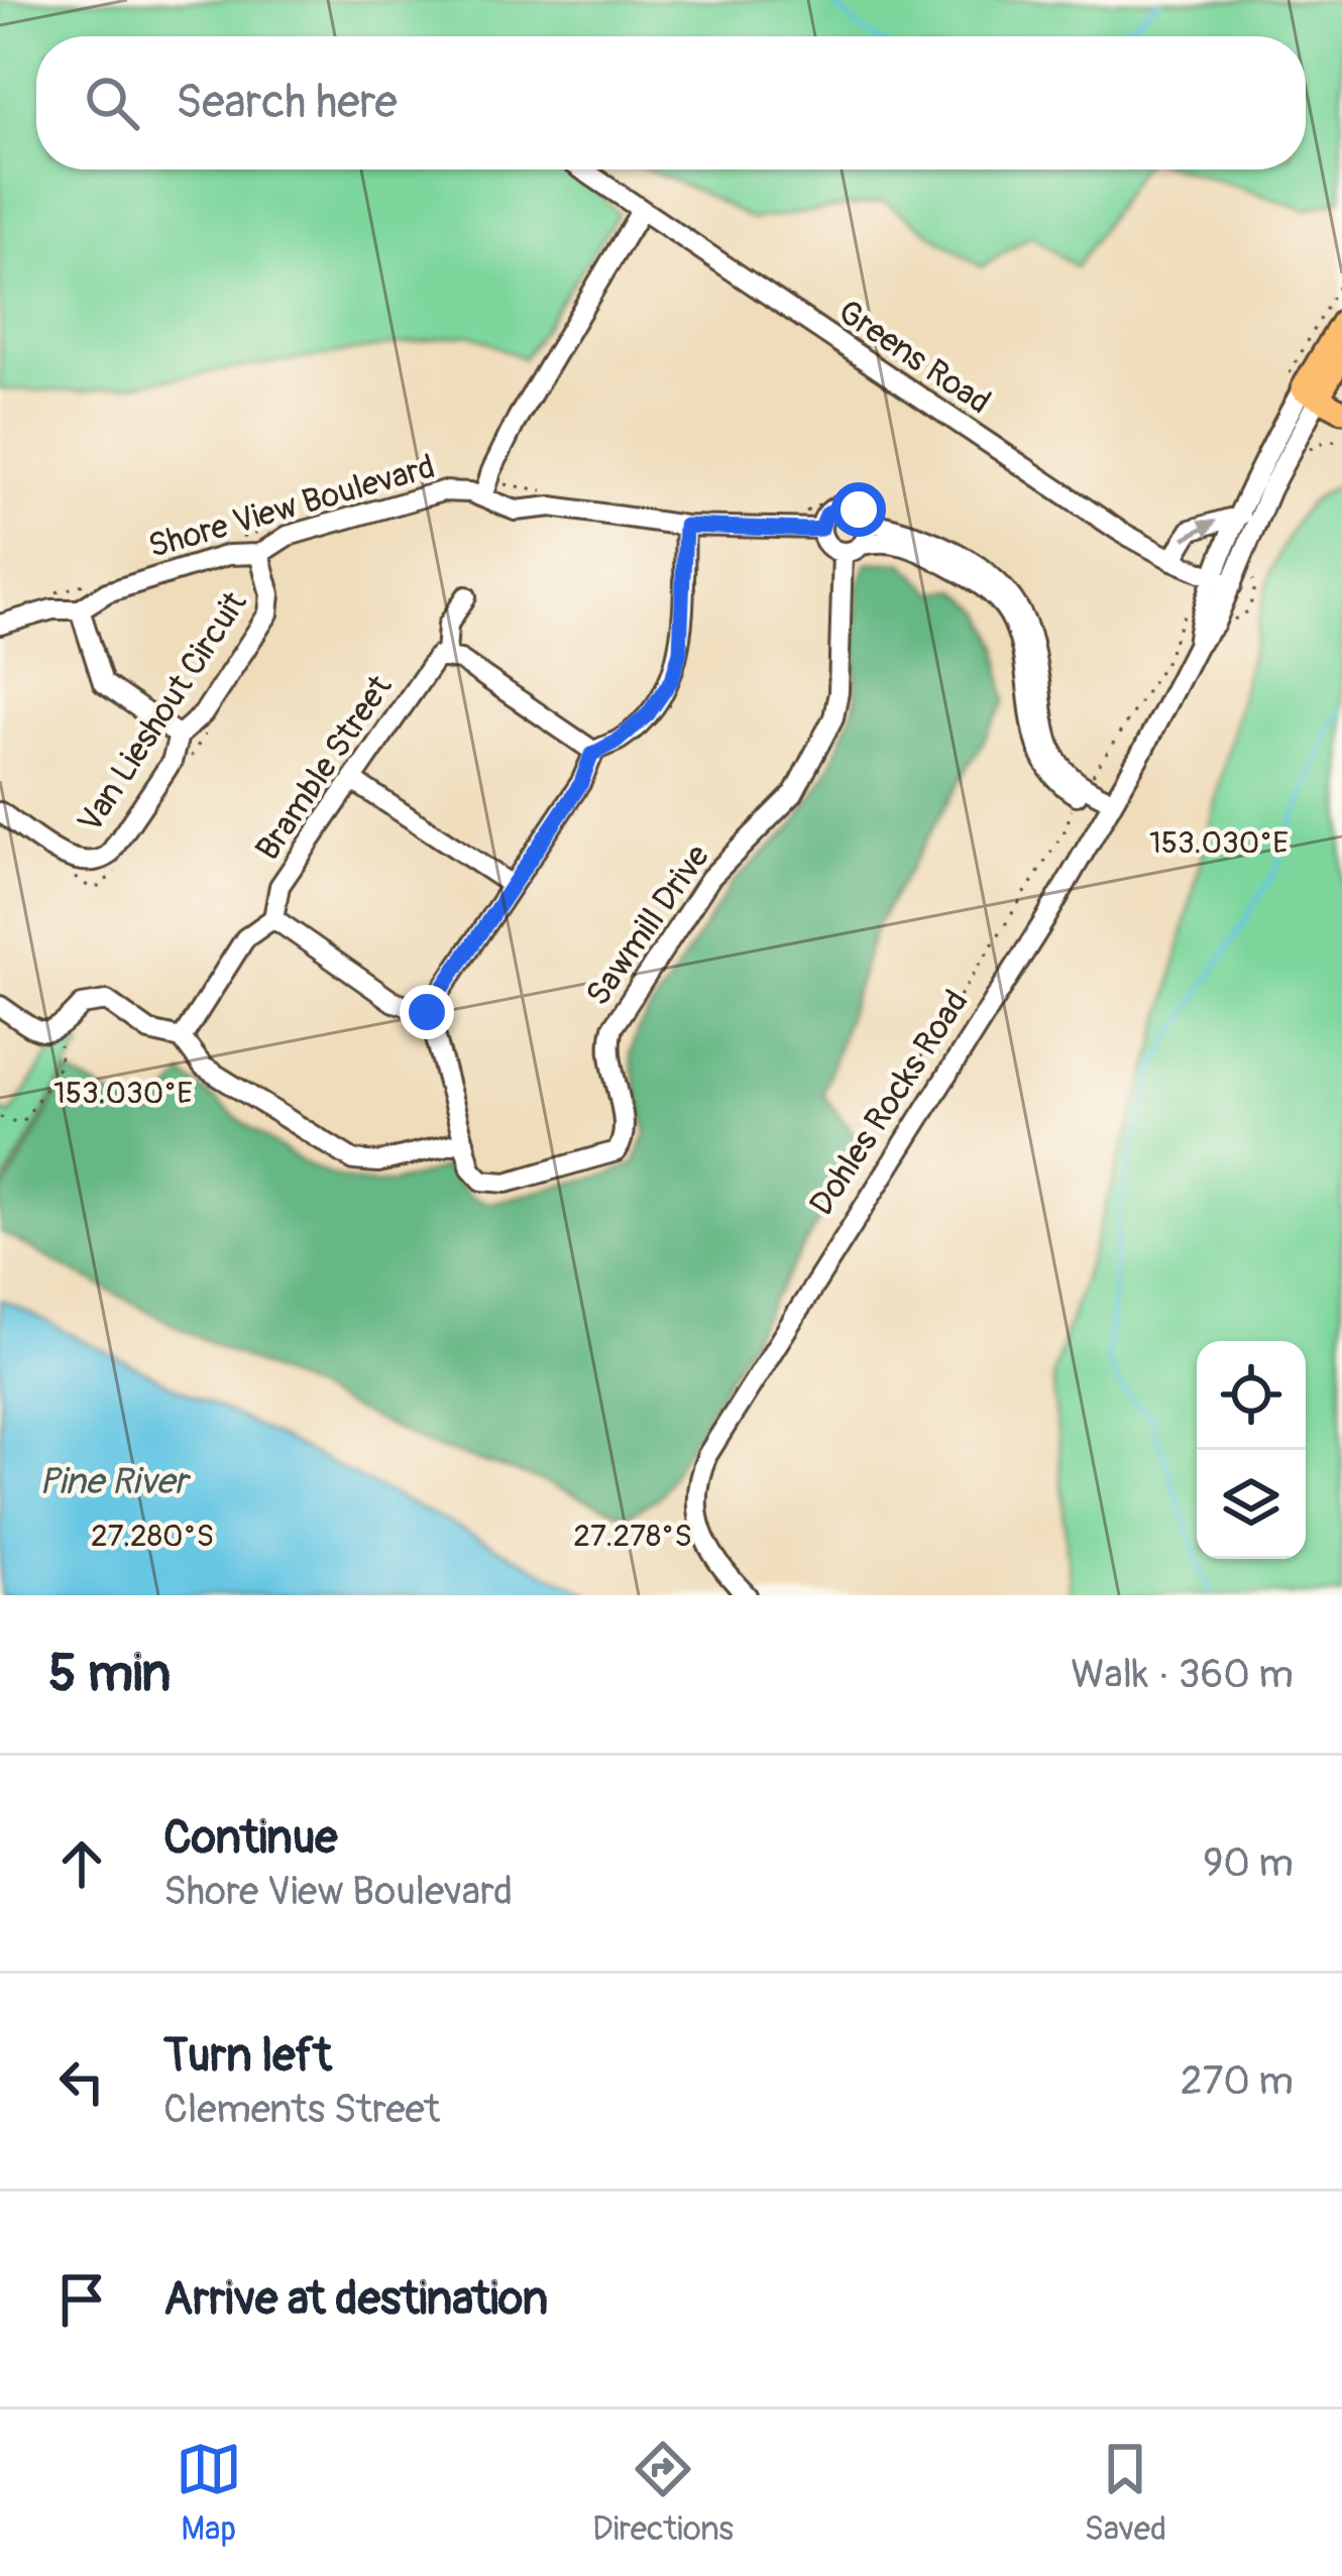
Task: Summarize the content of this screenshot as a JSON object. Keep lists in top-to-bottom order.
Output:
{
  "streets": {
    "main road": ["Dohles Rocks Road"],
    "street": [
      "Greens Road",
      "Shore View Boulevard",
      "Van Lieshout Circuit",
      "Bramble Street",
      "Sawmill Drive"
    ]
  },
  "crossings": [
    ["Greens Road", "Dohles Rocks Road"],
    ["Shore View Boulevard", "Van Lieshout Circuit"],
    ["Shore View Boulevard", "Sawmill Drive"]
  ],
  "water": ["Pine River"],
  "page": {
    "search": "Search here",
    "heading": ["5 min", "Walk · 360 m"],
    "list": [
      ["Continue", "Shore View Boulevard", "90 m"],
      ["Turn left", "Clements Street", "270 m"],
      "Arrive at destination"
    ],
    "nav": ["Map", "Directions", "Saved"]
  },
  "coordinates": ["153.030°E", "27.280°S", "27.278°S"]
}
